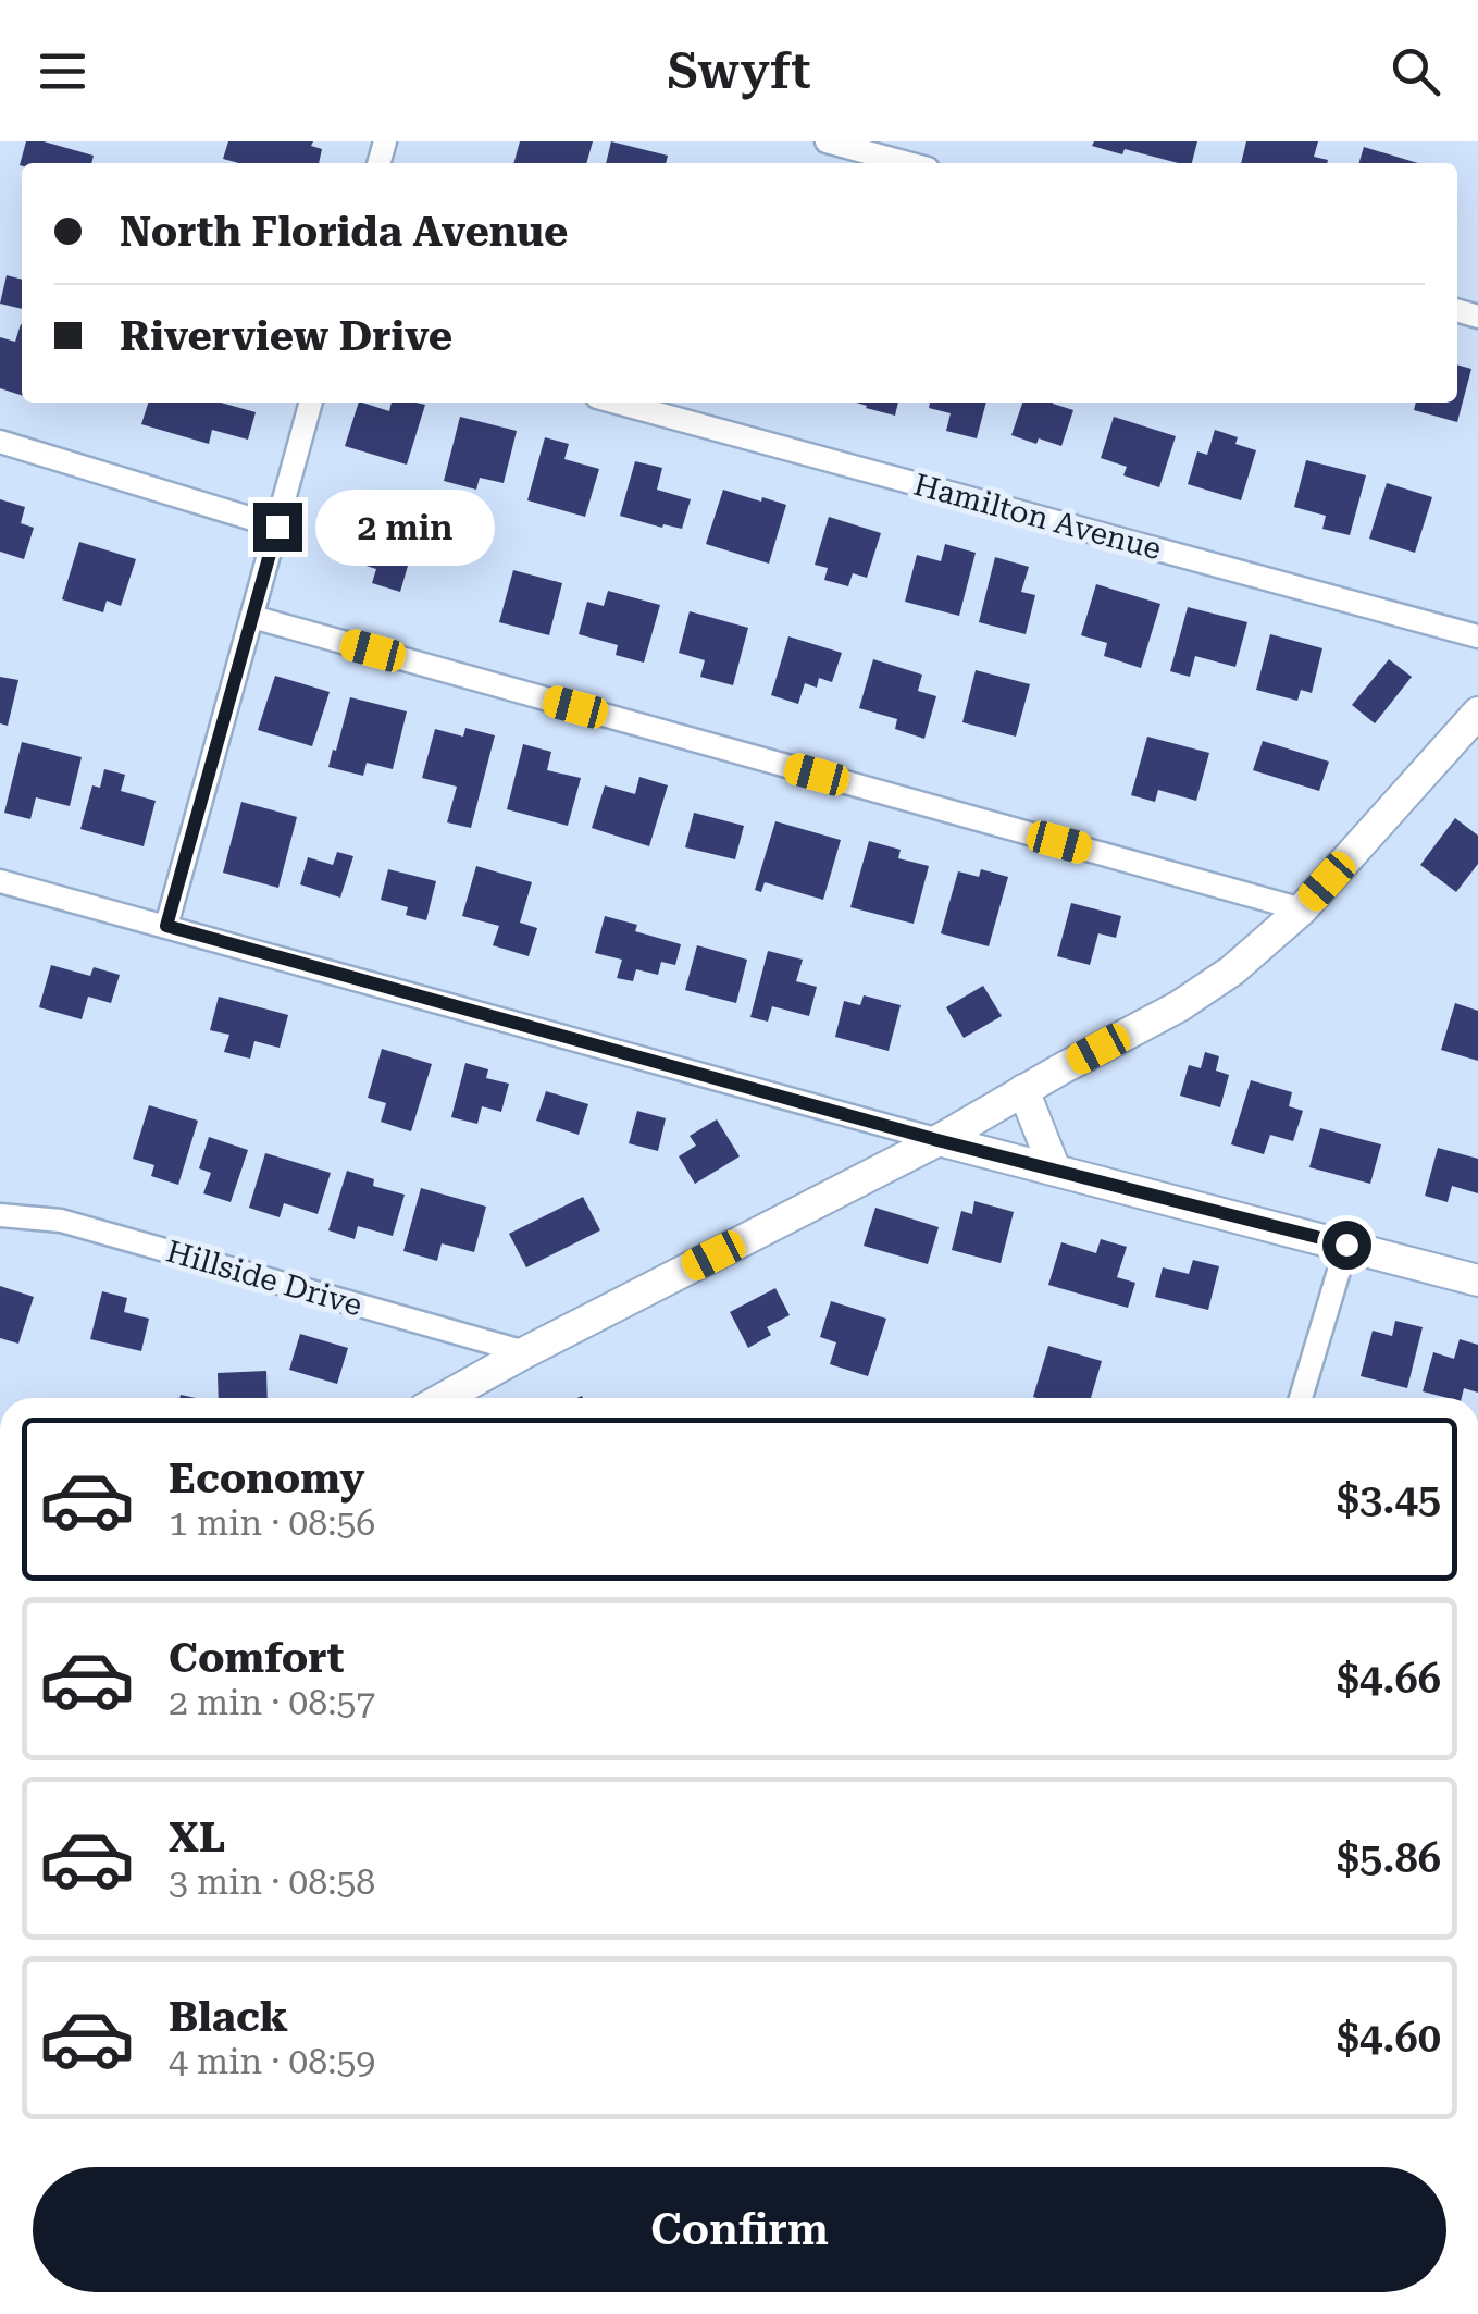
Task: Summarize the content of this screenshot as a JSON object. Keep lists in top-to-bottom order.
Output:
{
  "streets": {
    "street": ["Hamilton Avenue", "Hillside Drive"]
  },
  "page": {
    "header": "Swyft",
    "banner": ["North Florida Avenue", "Riverview Drive"],
    "bubble": "2 min",
    "list": [
      {
        "name": "Economy",
        "note": "1 min · 08:56",
        "value": "$3.45"
      },
      {
        "name": "Comfort",
        "note": "2 min · 08:57",
        "value": "$4.66"
      },
      {
        "name": "XL",
        "note": "3 min · 08:58",
        "value": "$5.86"
      },
      {
        "name": "Black",
        "note": "4 min · 08:59",
        "value": "$4.60"
      }
    ],
    "buttons": "Confirm"
  }
}
